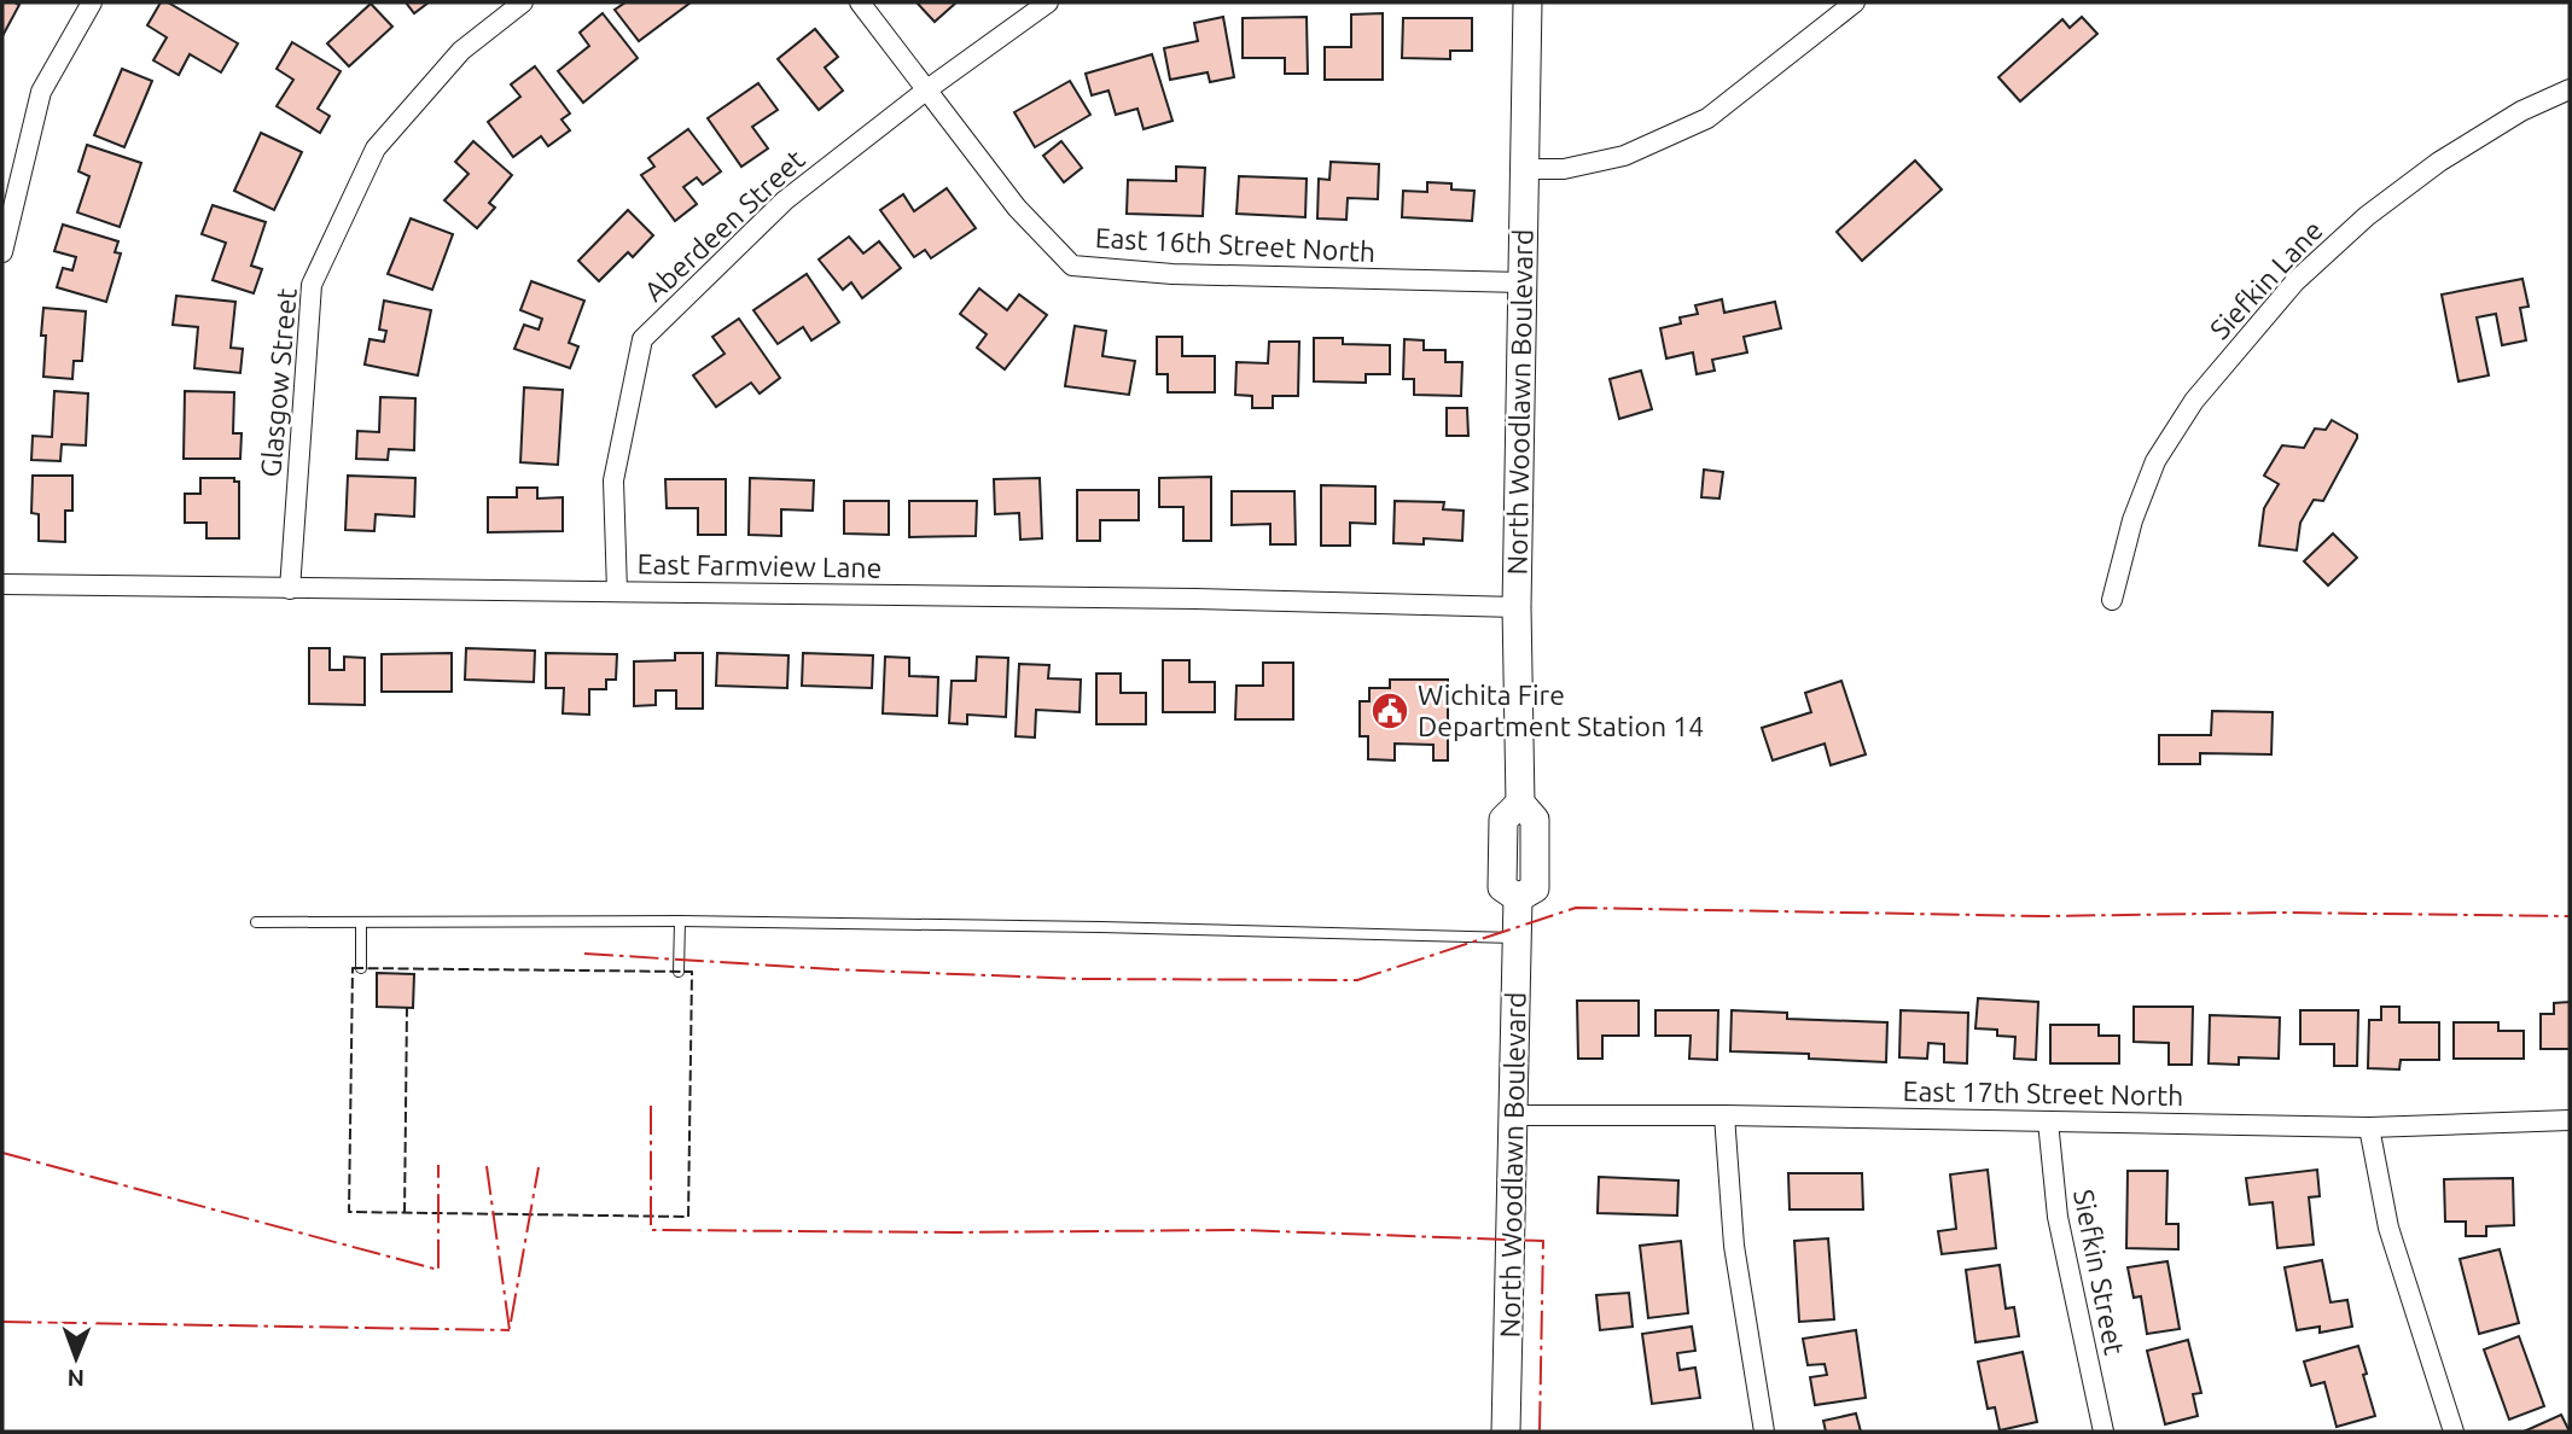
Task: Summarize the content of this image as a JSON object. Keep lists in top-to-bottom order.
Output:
{
  "streets": {
    "main road": ["North Woodlawn Boulevard"],
    "street": [
      "Aberdeen Street",
      "East 16th Street North",
      "Siefkin Lane",
      "Glasgow Street",
      "East Farmview Lane",
      "East 17th Street North",
      "Siefkin Street"
    ]
  },
  "crossings": [
    ["Aberdeen Street", "East 16th Street North"],
    ["Aberdeen Street", "East Farmview Lane"],
    ["East 16th Street North", "North Woodlawn Boulevard"],
    ["Glasgow Street", "East Farmview Lane"],
    ["North Woodlawn Boulevard", "East Farmview Lane"],
    ["North Woodlawn Boulevard", "East 17th Street North"],
    ["East 17th Street North", "Siefkin Street"]
  ],
  "places": {
    "public building": ["Wichita Fire Department Station 14"]
  },
  "north": "bottom"
}
